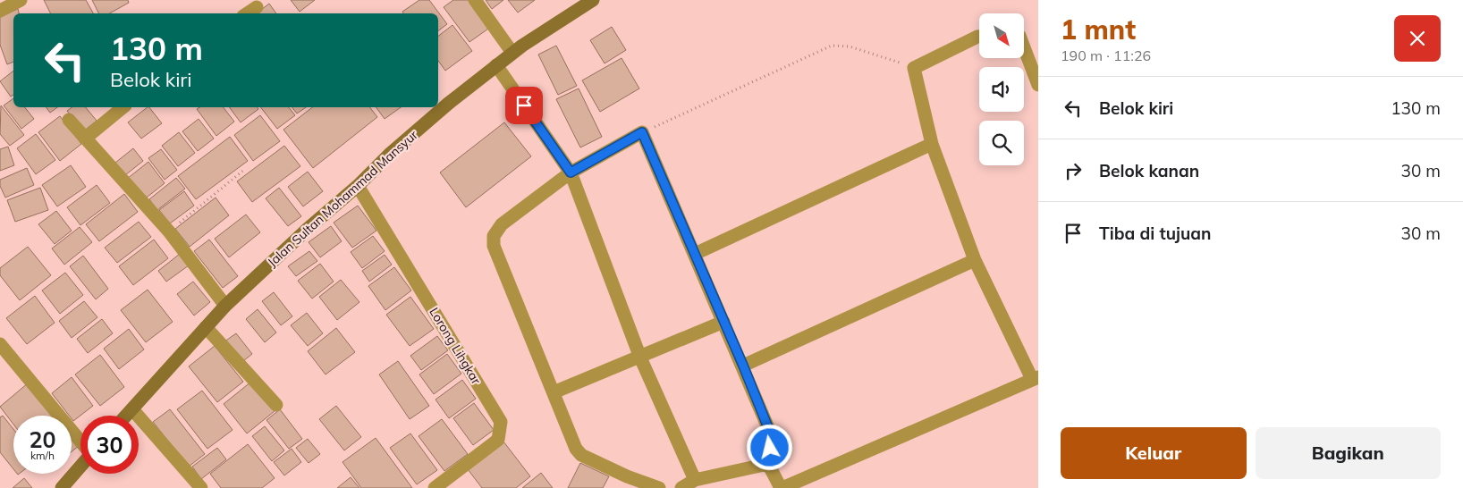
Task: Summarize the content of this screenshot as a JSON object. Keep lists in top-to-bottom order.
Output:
{
  "streets": {
    "street": ["Jalan Sultan Mohammad Mansyur", "Lorong Lihgkar"]
  },
  "crossings": [
    ["Jalan Sultan Mohammad Mansyur", "Lorong Lihgkar"]
  ],
  "north": "bottom right",
  "page": {
    "heading": ["1 mnt", "190 m · 11:26"],
    "turn": ["130 m", "Belok kiri"],
    "list": [
      {
        "name": "Belok kiri",
        "value": "130 m"
      },
      {
        "name": "Belok kanan",
        "value": "30 m"
      },
      {
        "name": "Tiba di tujuan",
        "value": "30 m"
      }
    ],
    "speed": "20 km/h",
    "limit": "30",
    "buttons": ["Keluar", "Bagikan"]
  }
}
